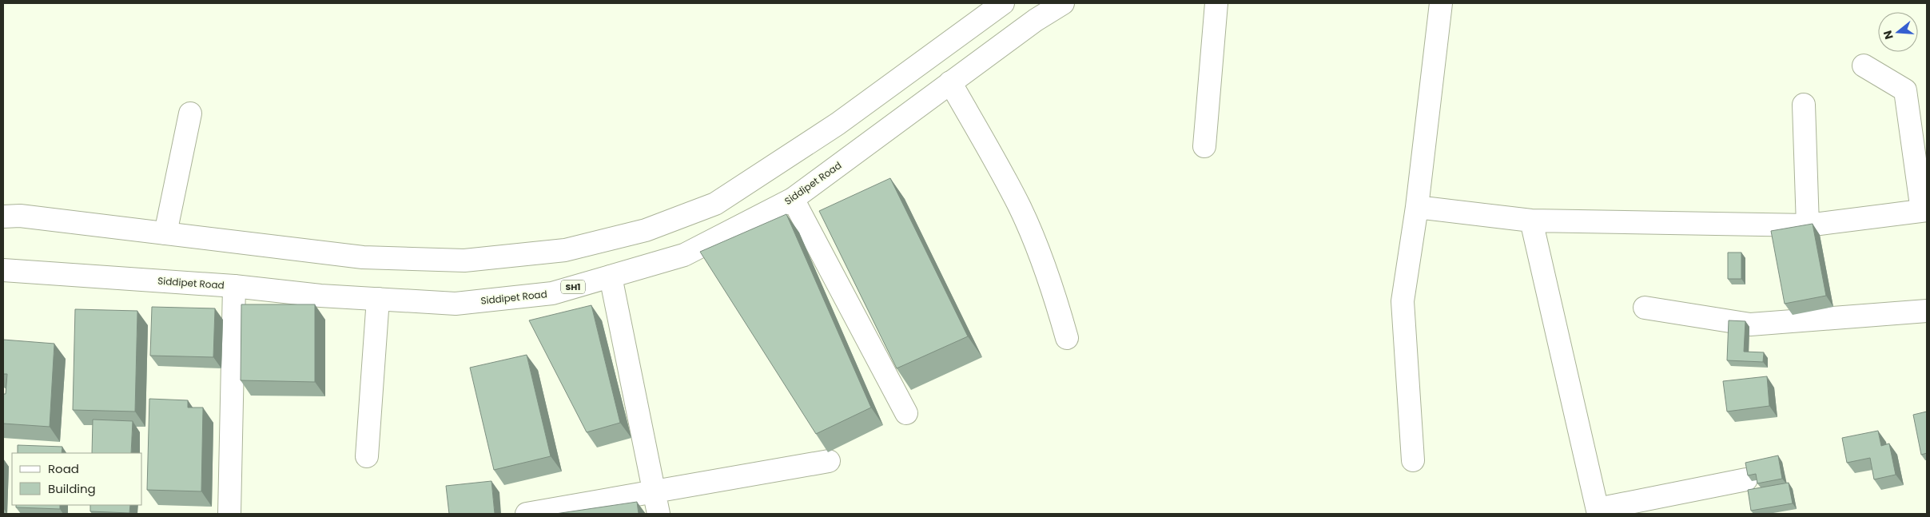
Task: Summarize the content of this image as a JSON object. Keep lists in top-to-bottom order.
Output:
{
  "streets": {
    "street": ["Siddipet Road", "SH1"]
  },
  "legend": ["Road", "Building"],
  "north": "left"
}
